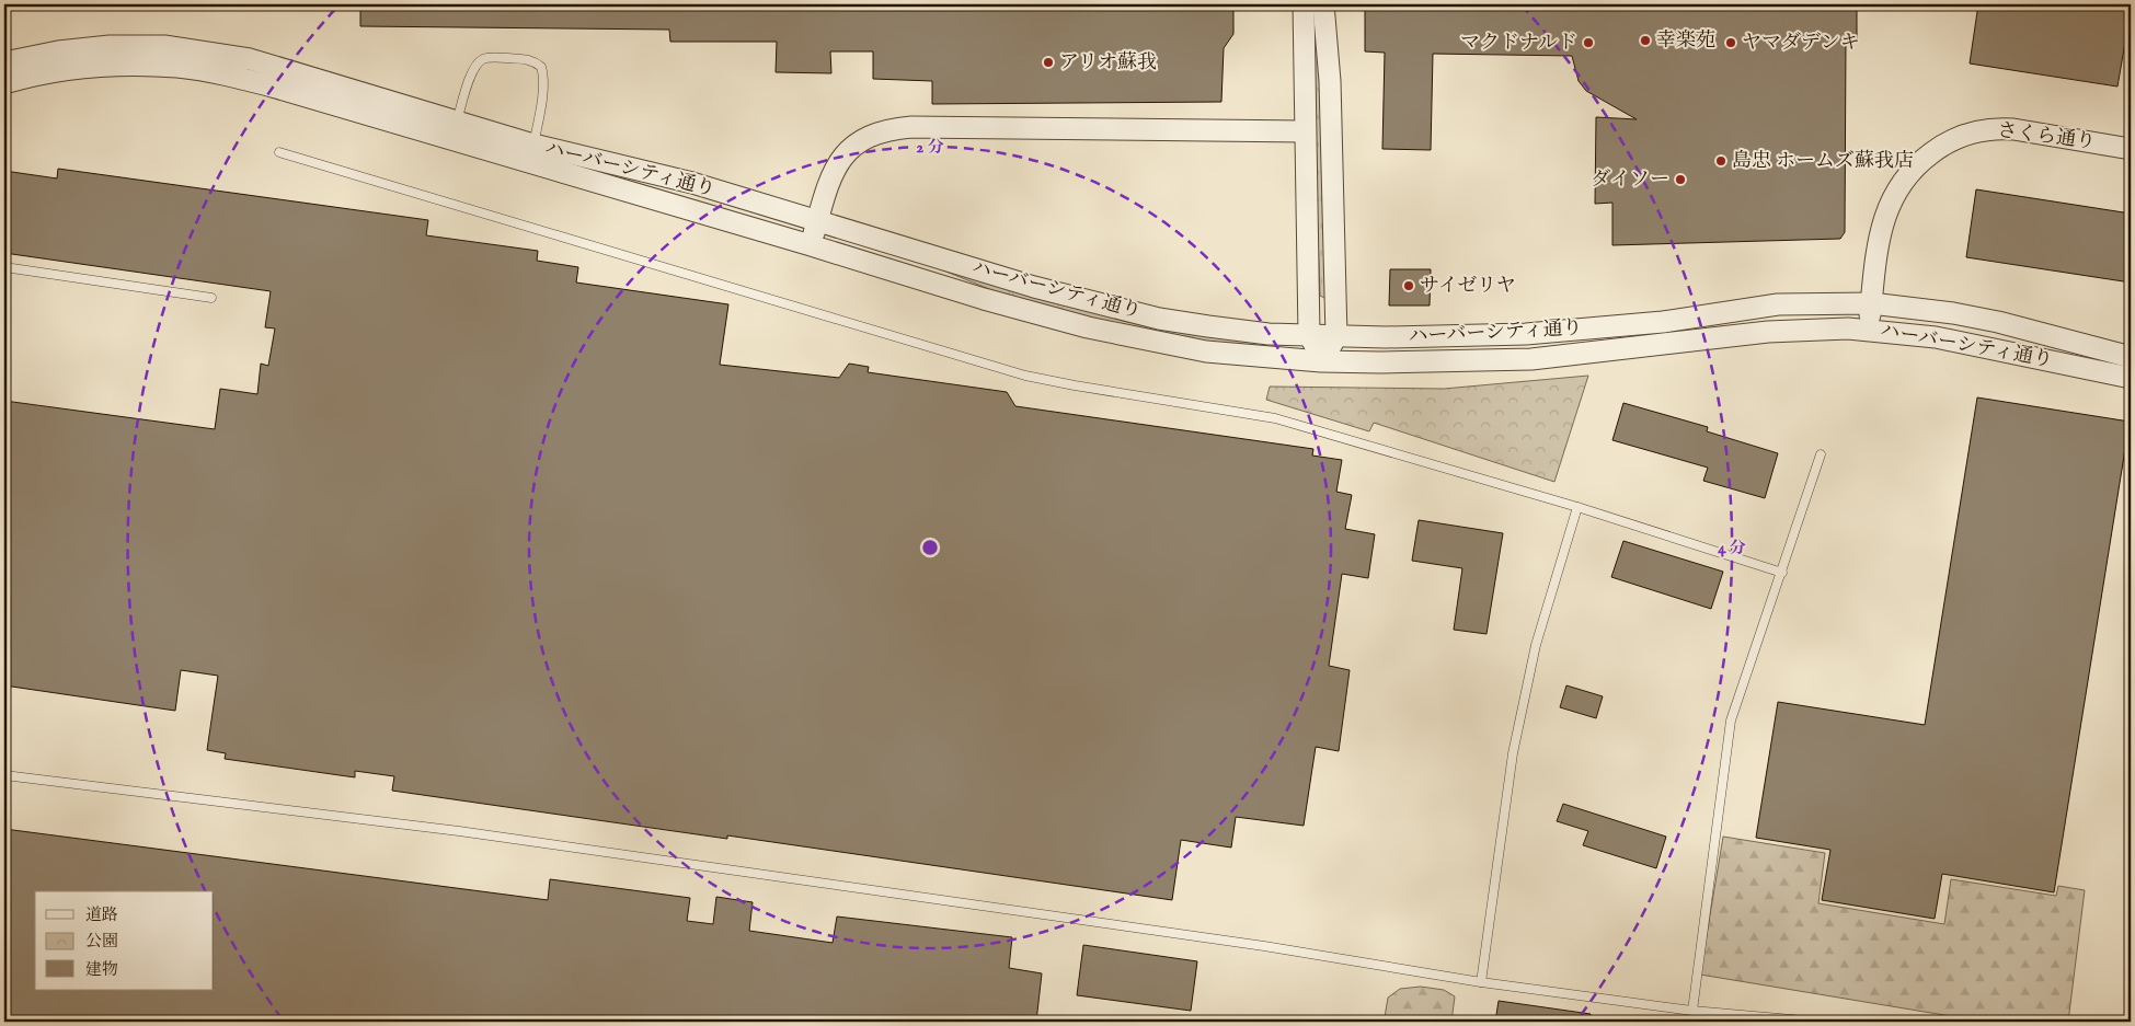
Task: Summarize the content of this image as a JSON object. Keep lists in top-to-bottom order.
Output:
{
  "streets": {
    "street": ["さくら通り", "ハーバーシティ通り"]
  },
  "crossings": [
    ["さくら通り", "ハーバーシティ通り"]
  ],
  "places": [
    "幸楽苑",
    "マクドナルド",
    "ヤマダデンキ",
    "アリオ蘇我",
    "島忠 ホームズ蘇我店",
    "ダイソー",
    "サイゼリヤ"
  ],
  "legend": ["道路", "公園", "建物"],
  "rings": ["2 分", "4 分"]
}
